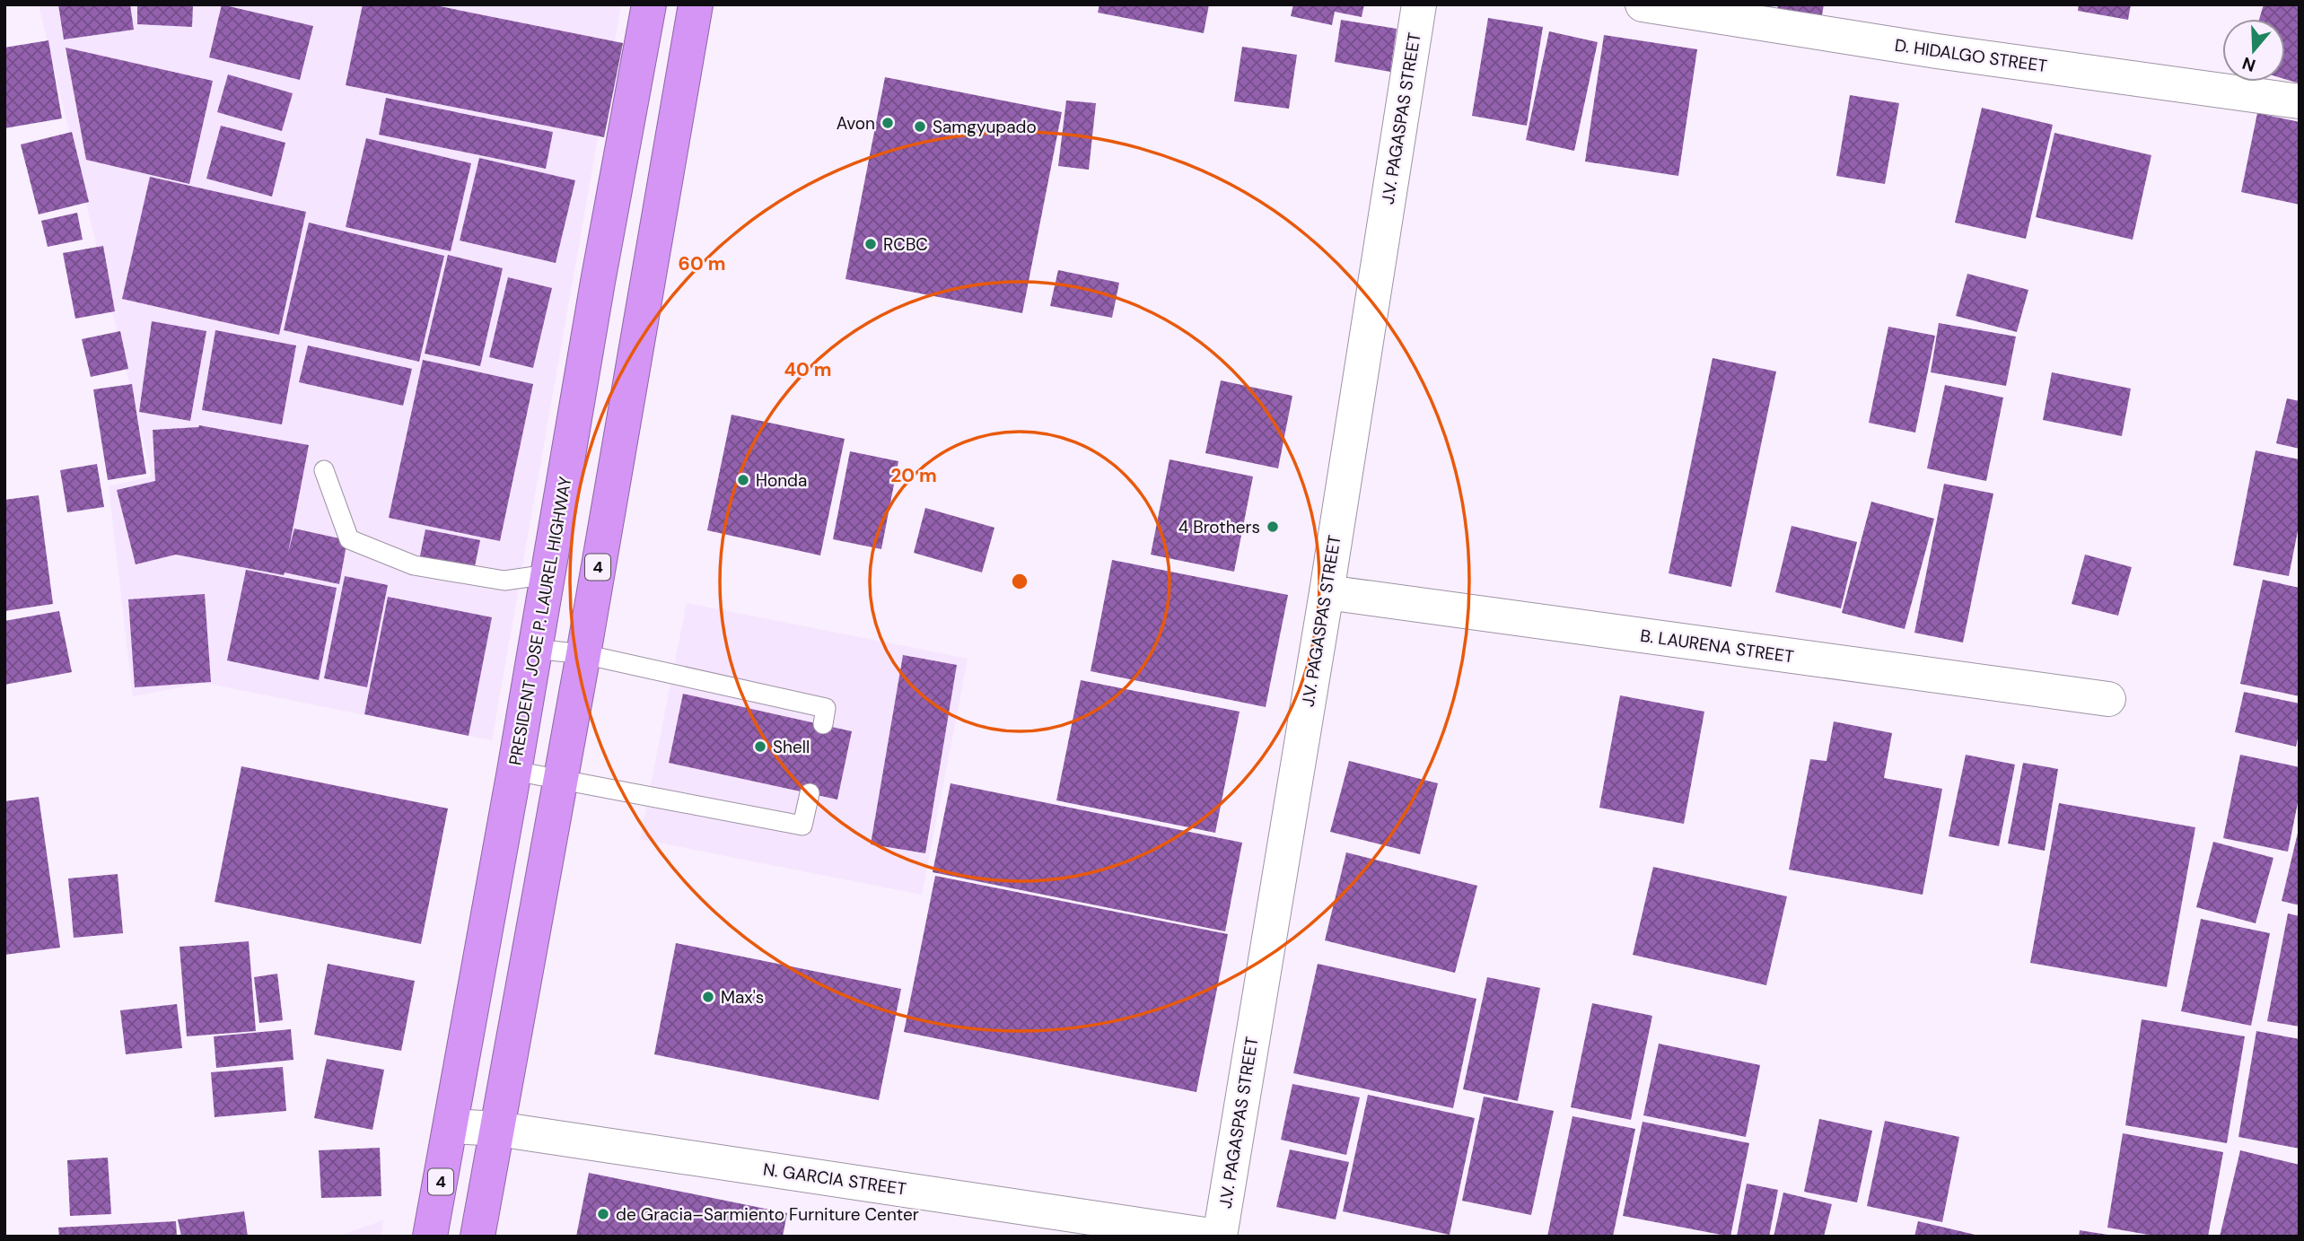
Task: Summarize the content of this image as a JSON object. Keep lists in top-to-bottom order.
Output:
{
  "streets": {
    "highway": ["4", "PRESIDENT JOSE P. LAUREL HIGHWAY"],
    "street": [
      "D. HIDALGO STREET",
      "J.V. PAGASPAS STREET",
      "B. LAURENA STREET",
      "N. GARCIA STREET"
    ]
  },
  "crossings": [
    ["J.V. PAGASPAS STREET", "B. LAURENA STREET"],
    ["J.V. PAGASPAS STREET", "N. GARCIA STREET"],
    ["4", "N. GARCIA STREET"],
    ["PRESIDENT JOSE P. LAUREL HIGHWAY", "N. GARCIA STREET"]
  ],
  "places": [
    "Avon",
    "Samgyupado",
    "RCBC",
    "Honda",
    "4 Brothers",
    "Shell",
    "Max's",
    "de Gracia–Sarmiento Furniture Center"
  ],
  "north": "bottom",
  "rings": ["60 m", "40 m", "20 m"]
}
